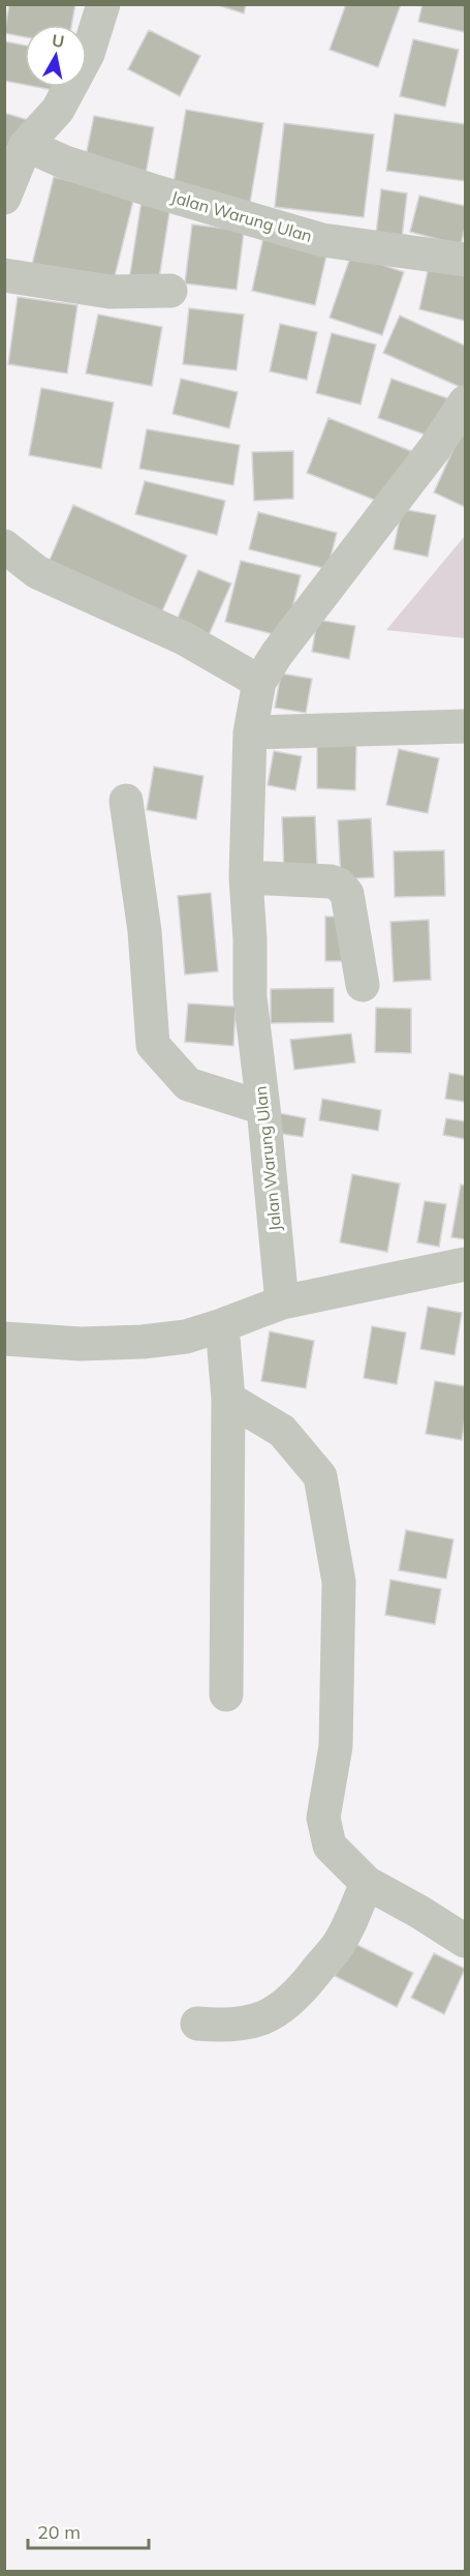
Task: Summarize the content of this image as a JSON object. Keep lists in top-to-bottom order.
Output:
{
  "streets": {
    "street": ["Jalan Warung Ulan"]
  },
  "scale_bar": "20 m",
  "north": "top"
}
